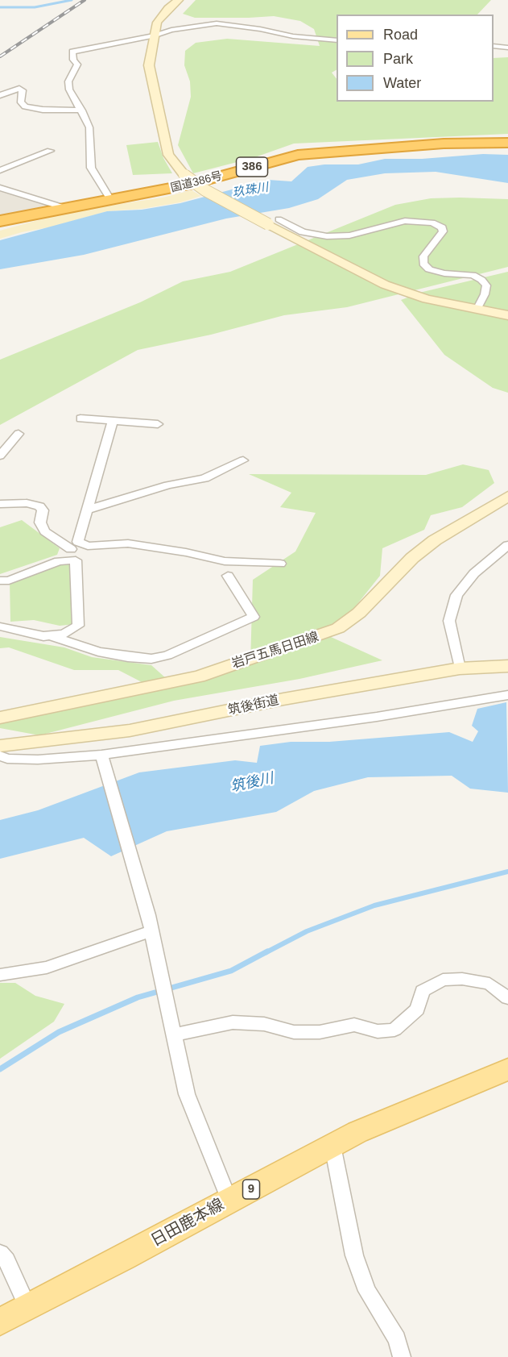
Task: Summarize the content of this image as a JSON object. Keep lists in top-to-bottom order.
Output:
{
  "streets": {
    "highway": ["386", "国道386号"],
    "main road": ["9", "日田鹿本線"],
    "street": ["岩戸五馬日田線", "筑後街道"]
  },
  "water": ["玖珠川", "筑後川"],
  "legend": ["Road", "Park", "Water"]
}
